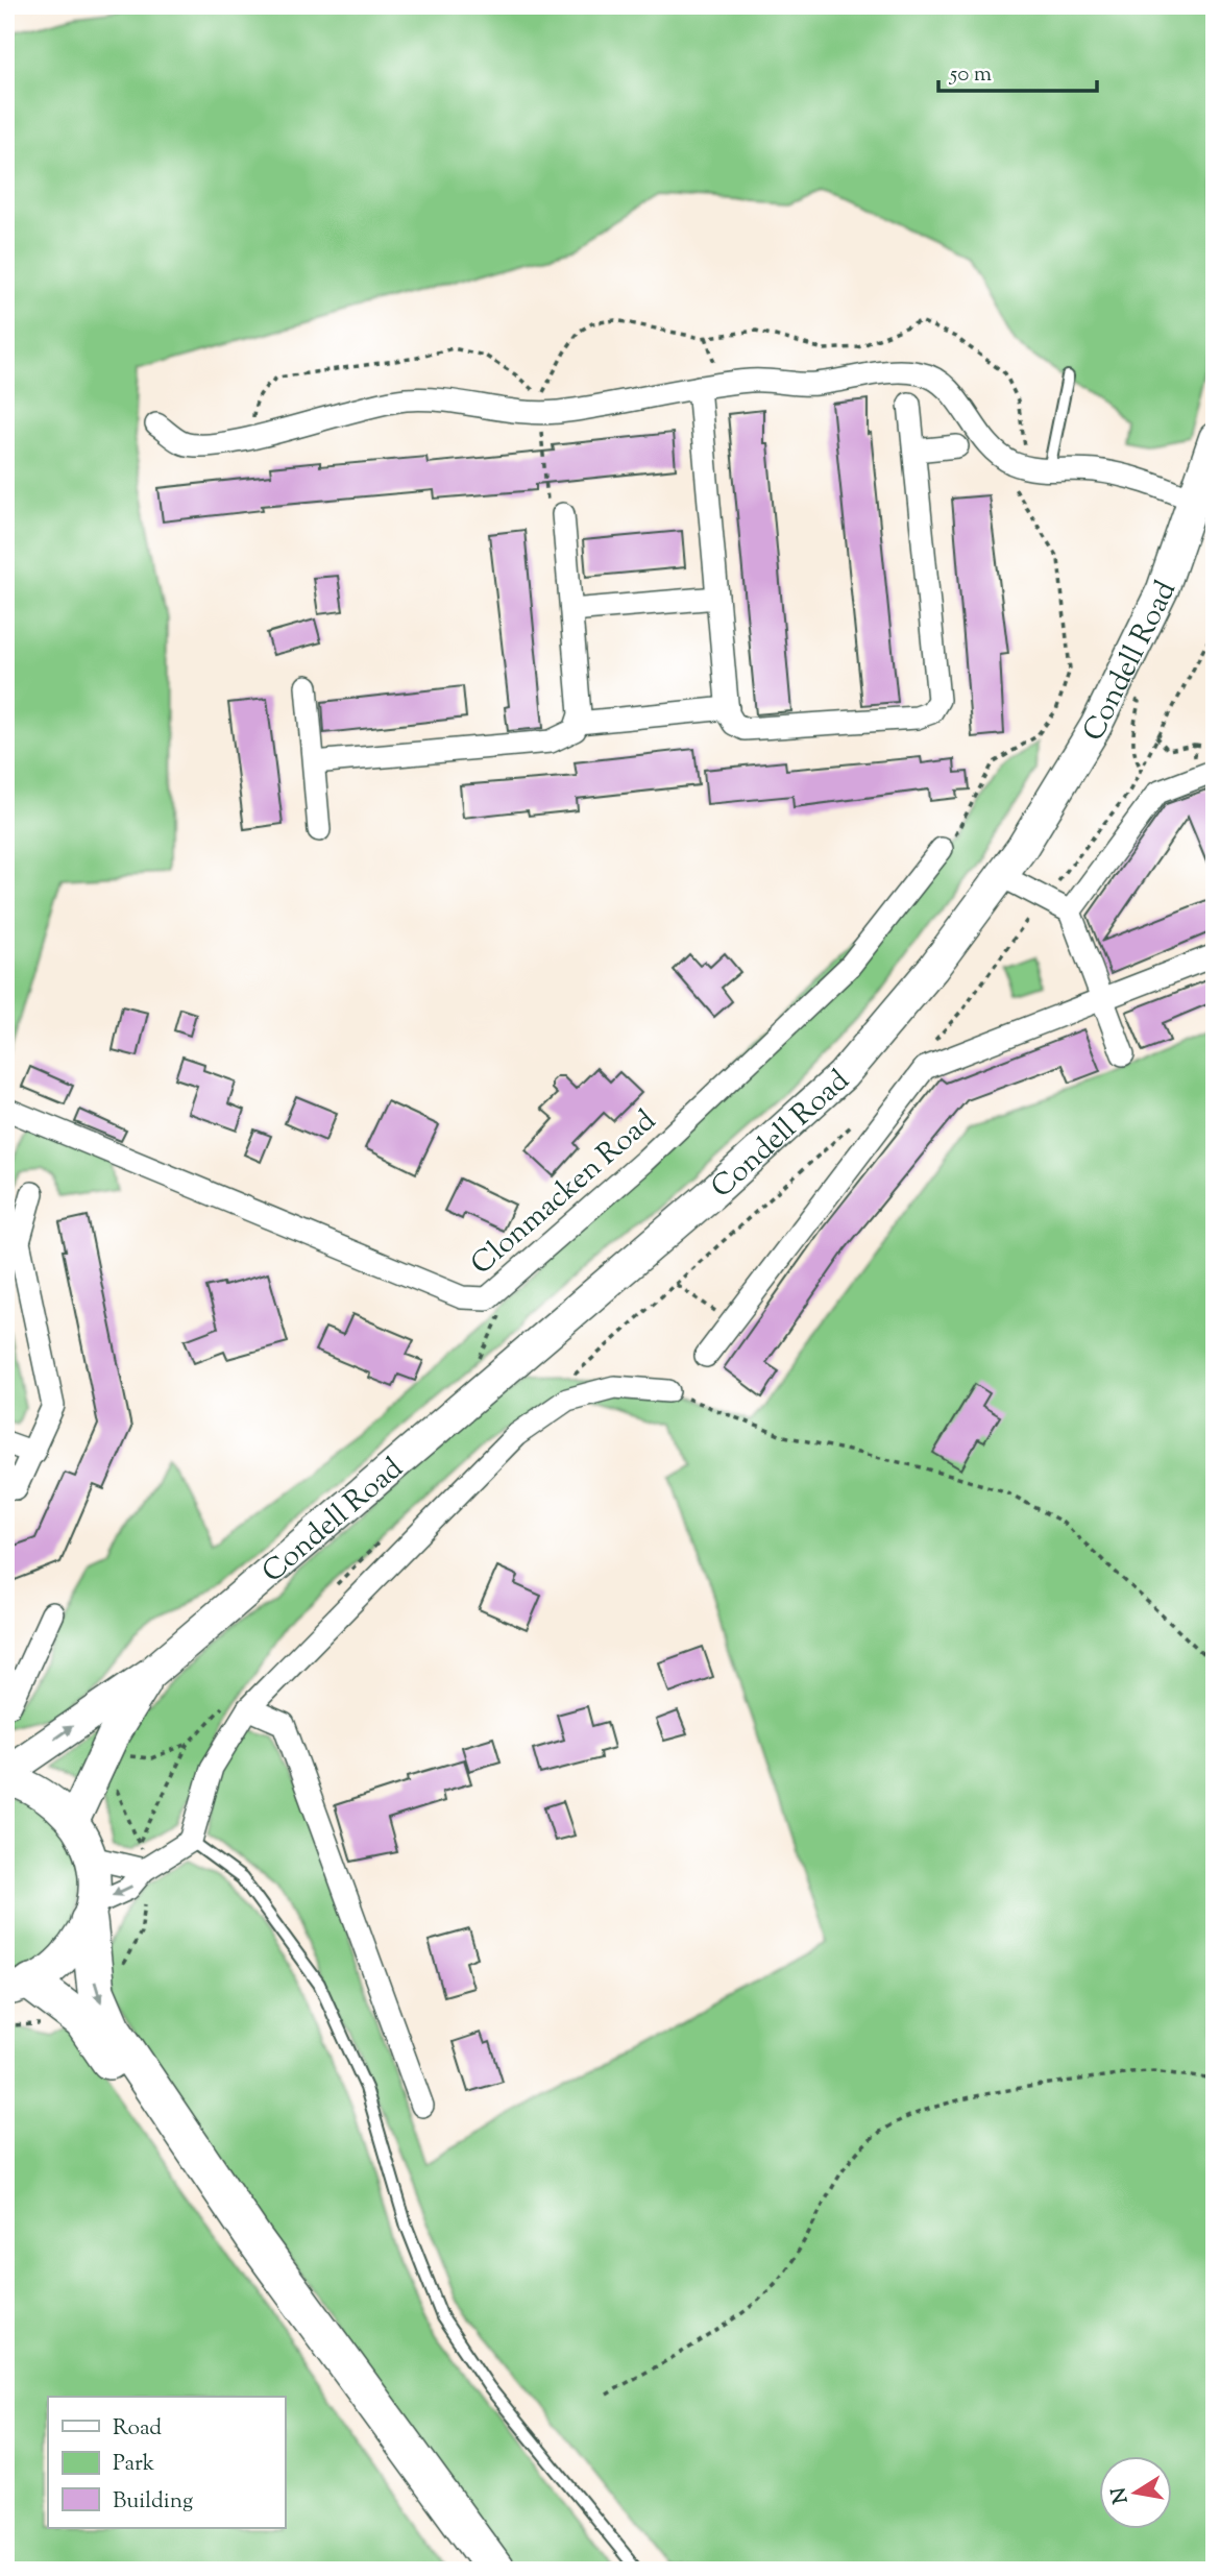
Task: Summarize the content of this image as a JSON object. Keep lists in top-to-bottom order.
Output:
{
  "streets": {
    "main road": ["Condell Road"],
    "street": ["Clonmacken Road"]
  },
  "legend": ["Road", "Park", "Building"],
  "scale_bar": "50 m",
  "north": "left"
}
